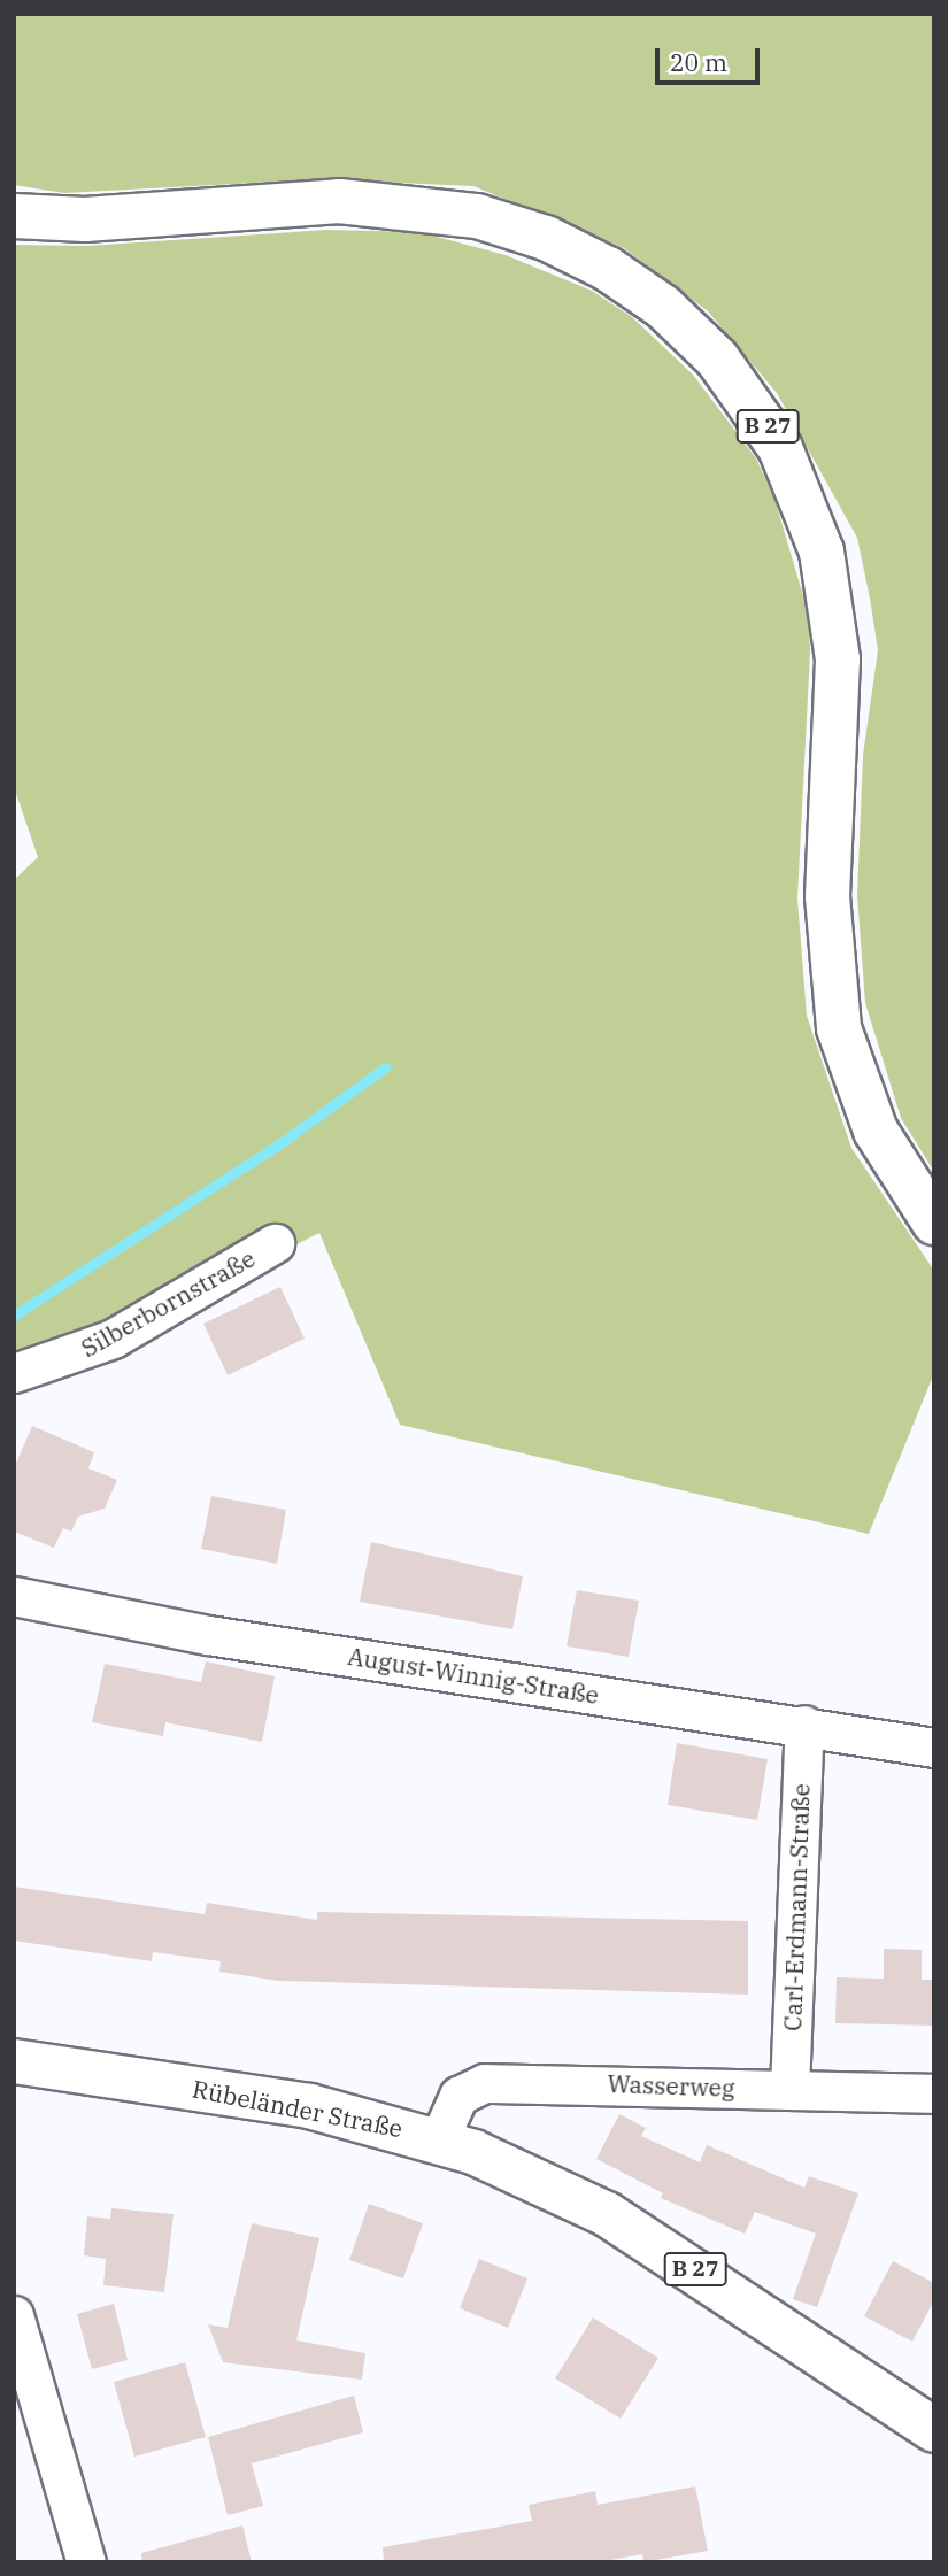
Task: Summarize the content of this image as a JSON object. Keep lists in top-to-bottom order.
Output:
{
  "streets": {
    "main road": ["B 27", "Rübeländer Straße"],
    "street": [
      "Silberbornstraße",
      "August-Winnig-Straße",
      "Carl-Erdmann-Straße",
      "Wasserweg"
    ]
  },
  "crossings": [
    ["August-Winnig-Straße", "Carl-Erdmann-Straße"],
    ["Carl-Erdmann-Straße", "Wasserweg"],
    ["Wasserweg", "Rübeländer Straße"]
  ],
  "scale_bar": "20 m"
}
